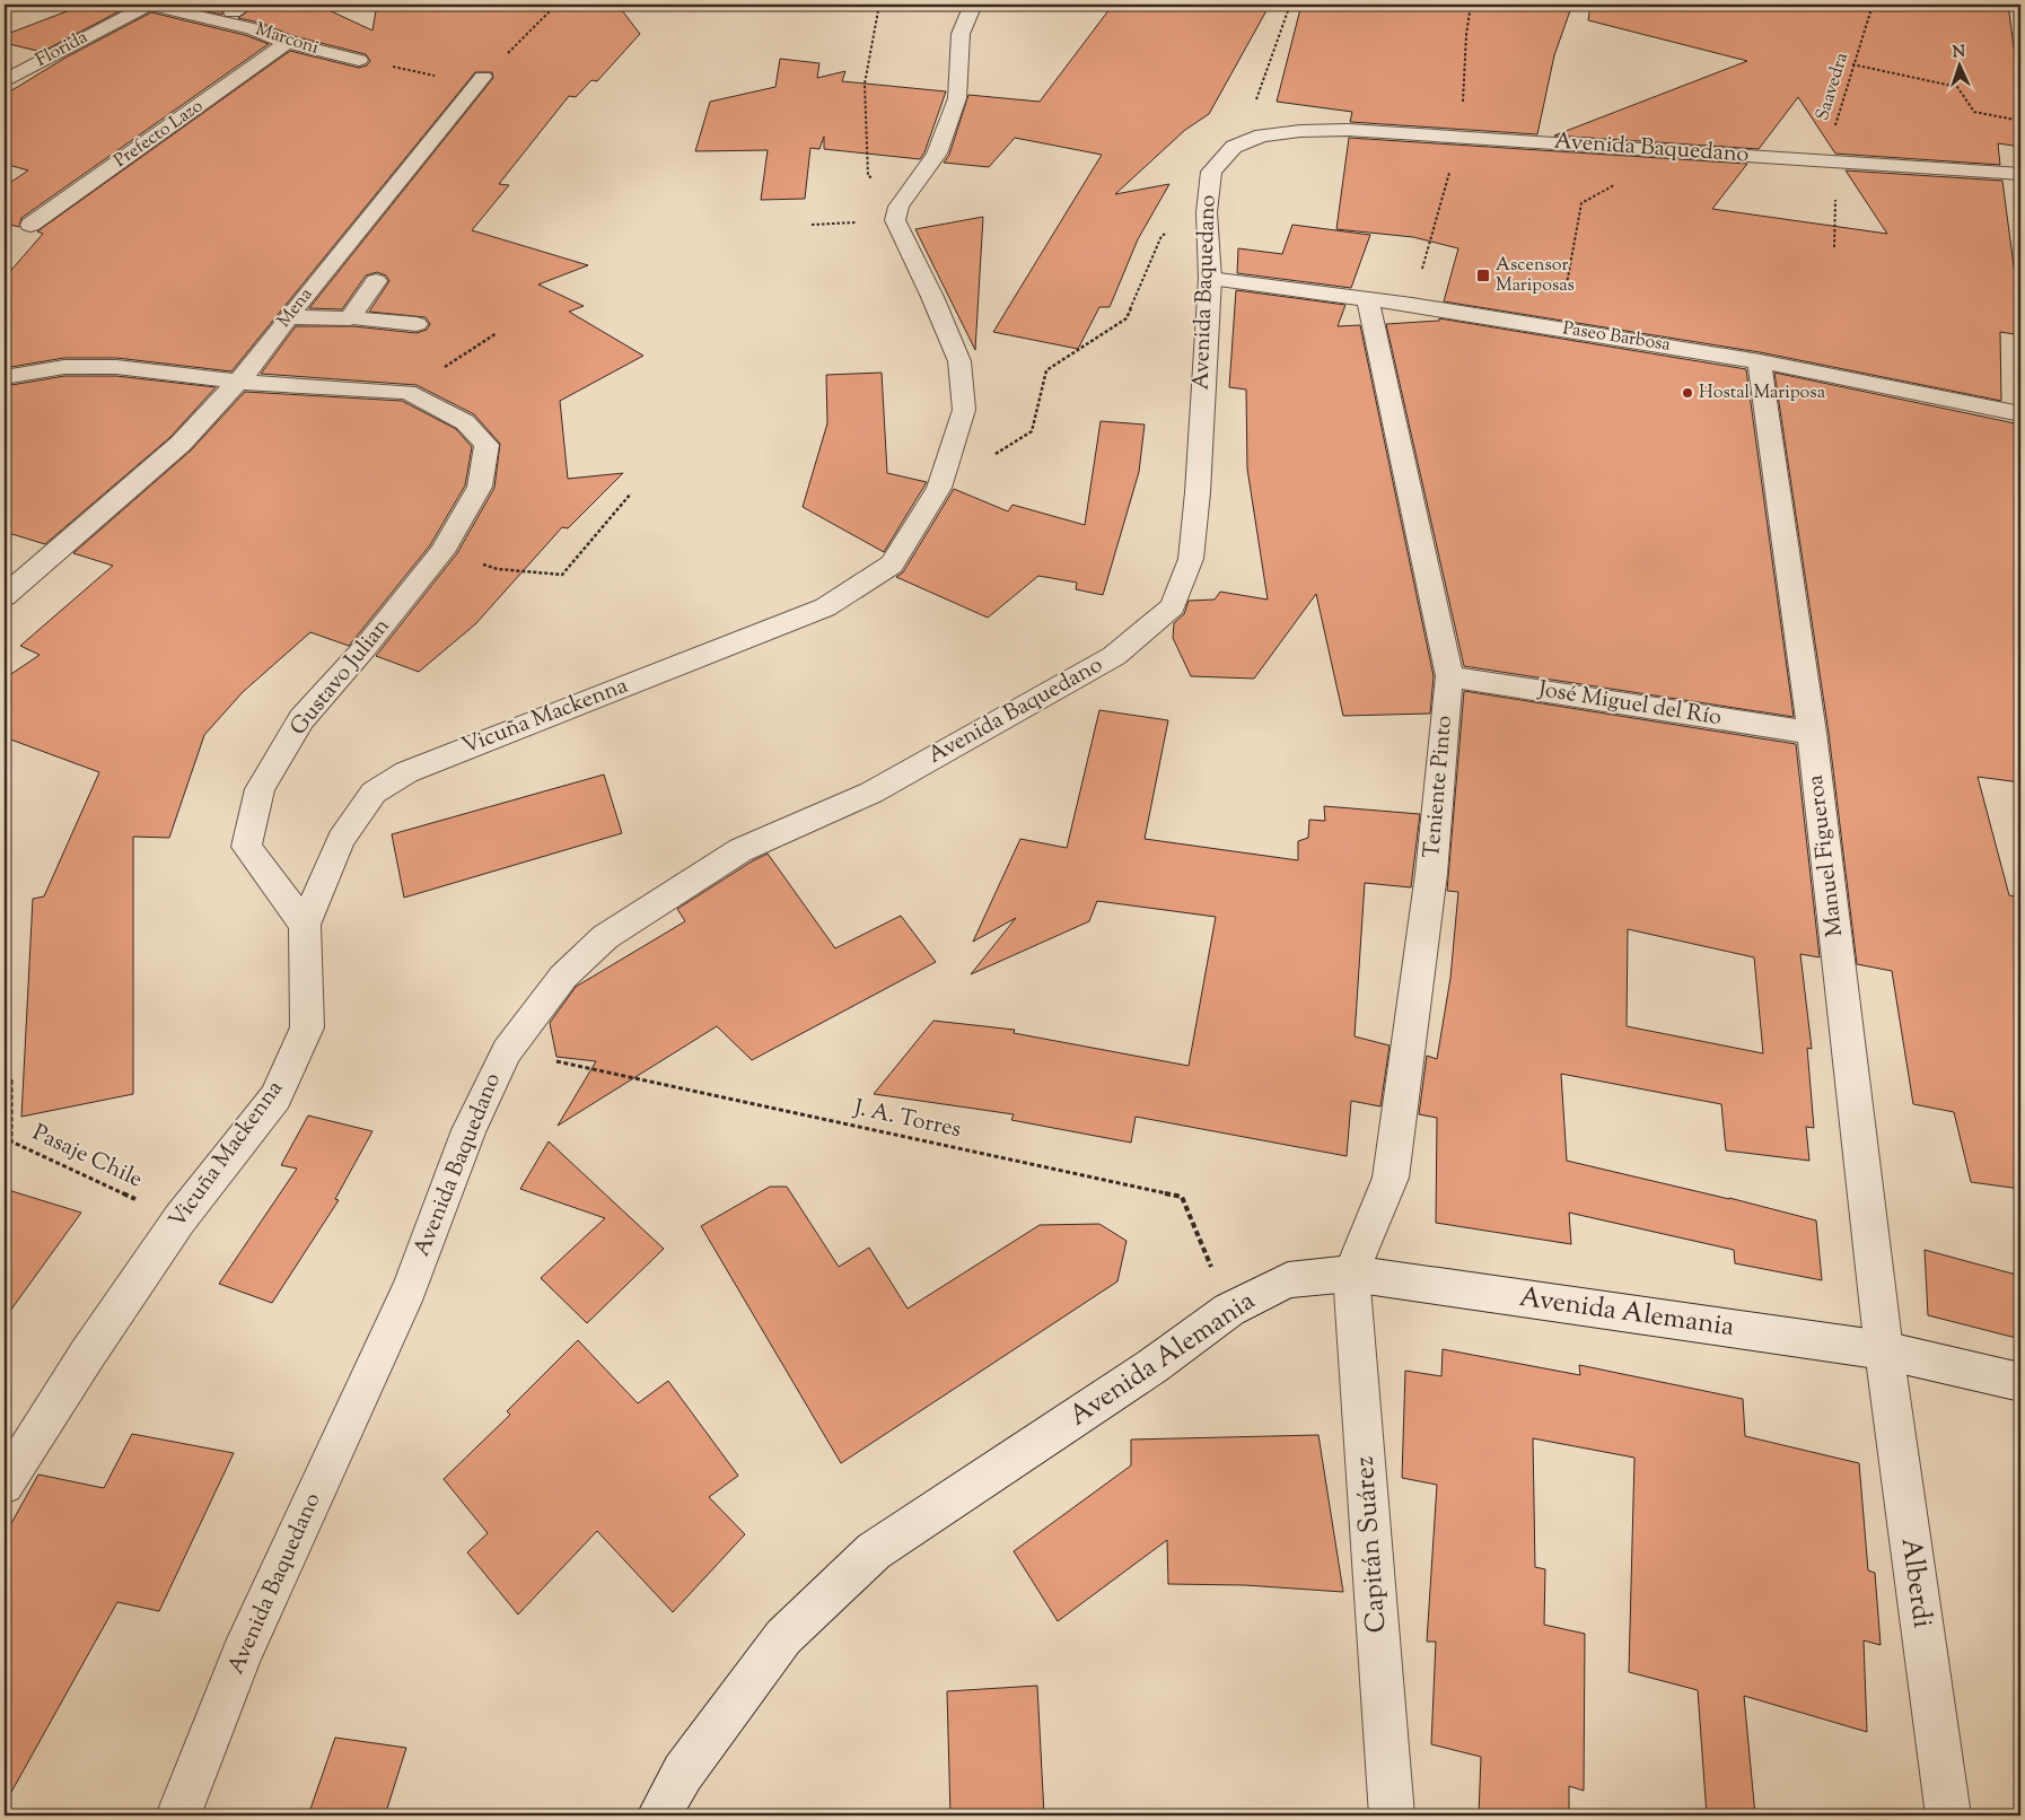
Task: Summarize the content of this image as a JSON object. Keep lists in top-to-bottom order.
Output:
{
  "streets": {
    "street": [
      "Marconi",
      "Florida",
      "Prefecto Lazo",
      "Avenida Baquedano",
      "Mena",
      "Paseo Barbosa",
      "Gustavo Julian",
      "José Miguel del Río",
      "Vicuña Mackenna",
      "Teniente Pinto",
      "Manuel Figueroa",
      "Avenida Alemania",
      "Capitán Suárez",
      "Alberdi"
    ],
    "path": ["Saavedra", "J. A. Torres", "Pasaje Chile"]
  },
  "crossings": [
    ["Marconi", "Florida"],
    ["Marconi", "Prefecto Lazo"],
    ["Avenida Baquedano", "Paseo Barbosa"],
    ["Avenida Baquedano", "J. A. Torres"],
    ["Mena", "Gustavo Julian"],
    ["Paseo Barbosa", "Teniente Pinto"],
    ["Paseo Barbosa", "Manuel Figueroa"],
    ["Gustavo Julian", "Vicuña Mackenna"],
    ["José Miguel del Río", "Teniente Pinto"],
    ["José Miguel del Río", "Manuel Figueroa"],
    ["Vicuña Mackenna", "Pasaje Chile"],
    ["Teniente Pinto", "Avenida Alemania"],
    ["Teniente Pinto", "Capitán Suárez"],
    ["Manuel Figueroa", "Avenida Alemania"],
    ["Manuel Figueroa", "Alberdi"],
    ["J. A. Torres", "Avenida Alemania"],
    ["Avenida Alemania", "Capitán Suárez"],
    ["Avenida Alemania", "Alberdi"]
  ],
  "places": {
    "transit": ["Ascensor Mariposas"],
    "other": ["Hostal Mariposa"]
  },
  "north": "top"
}
